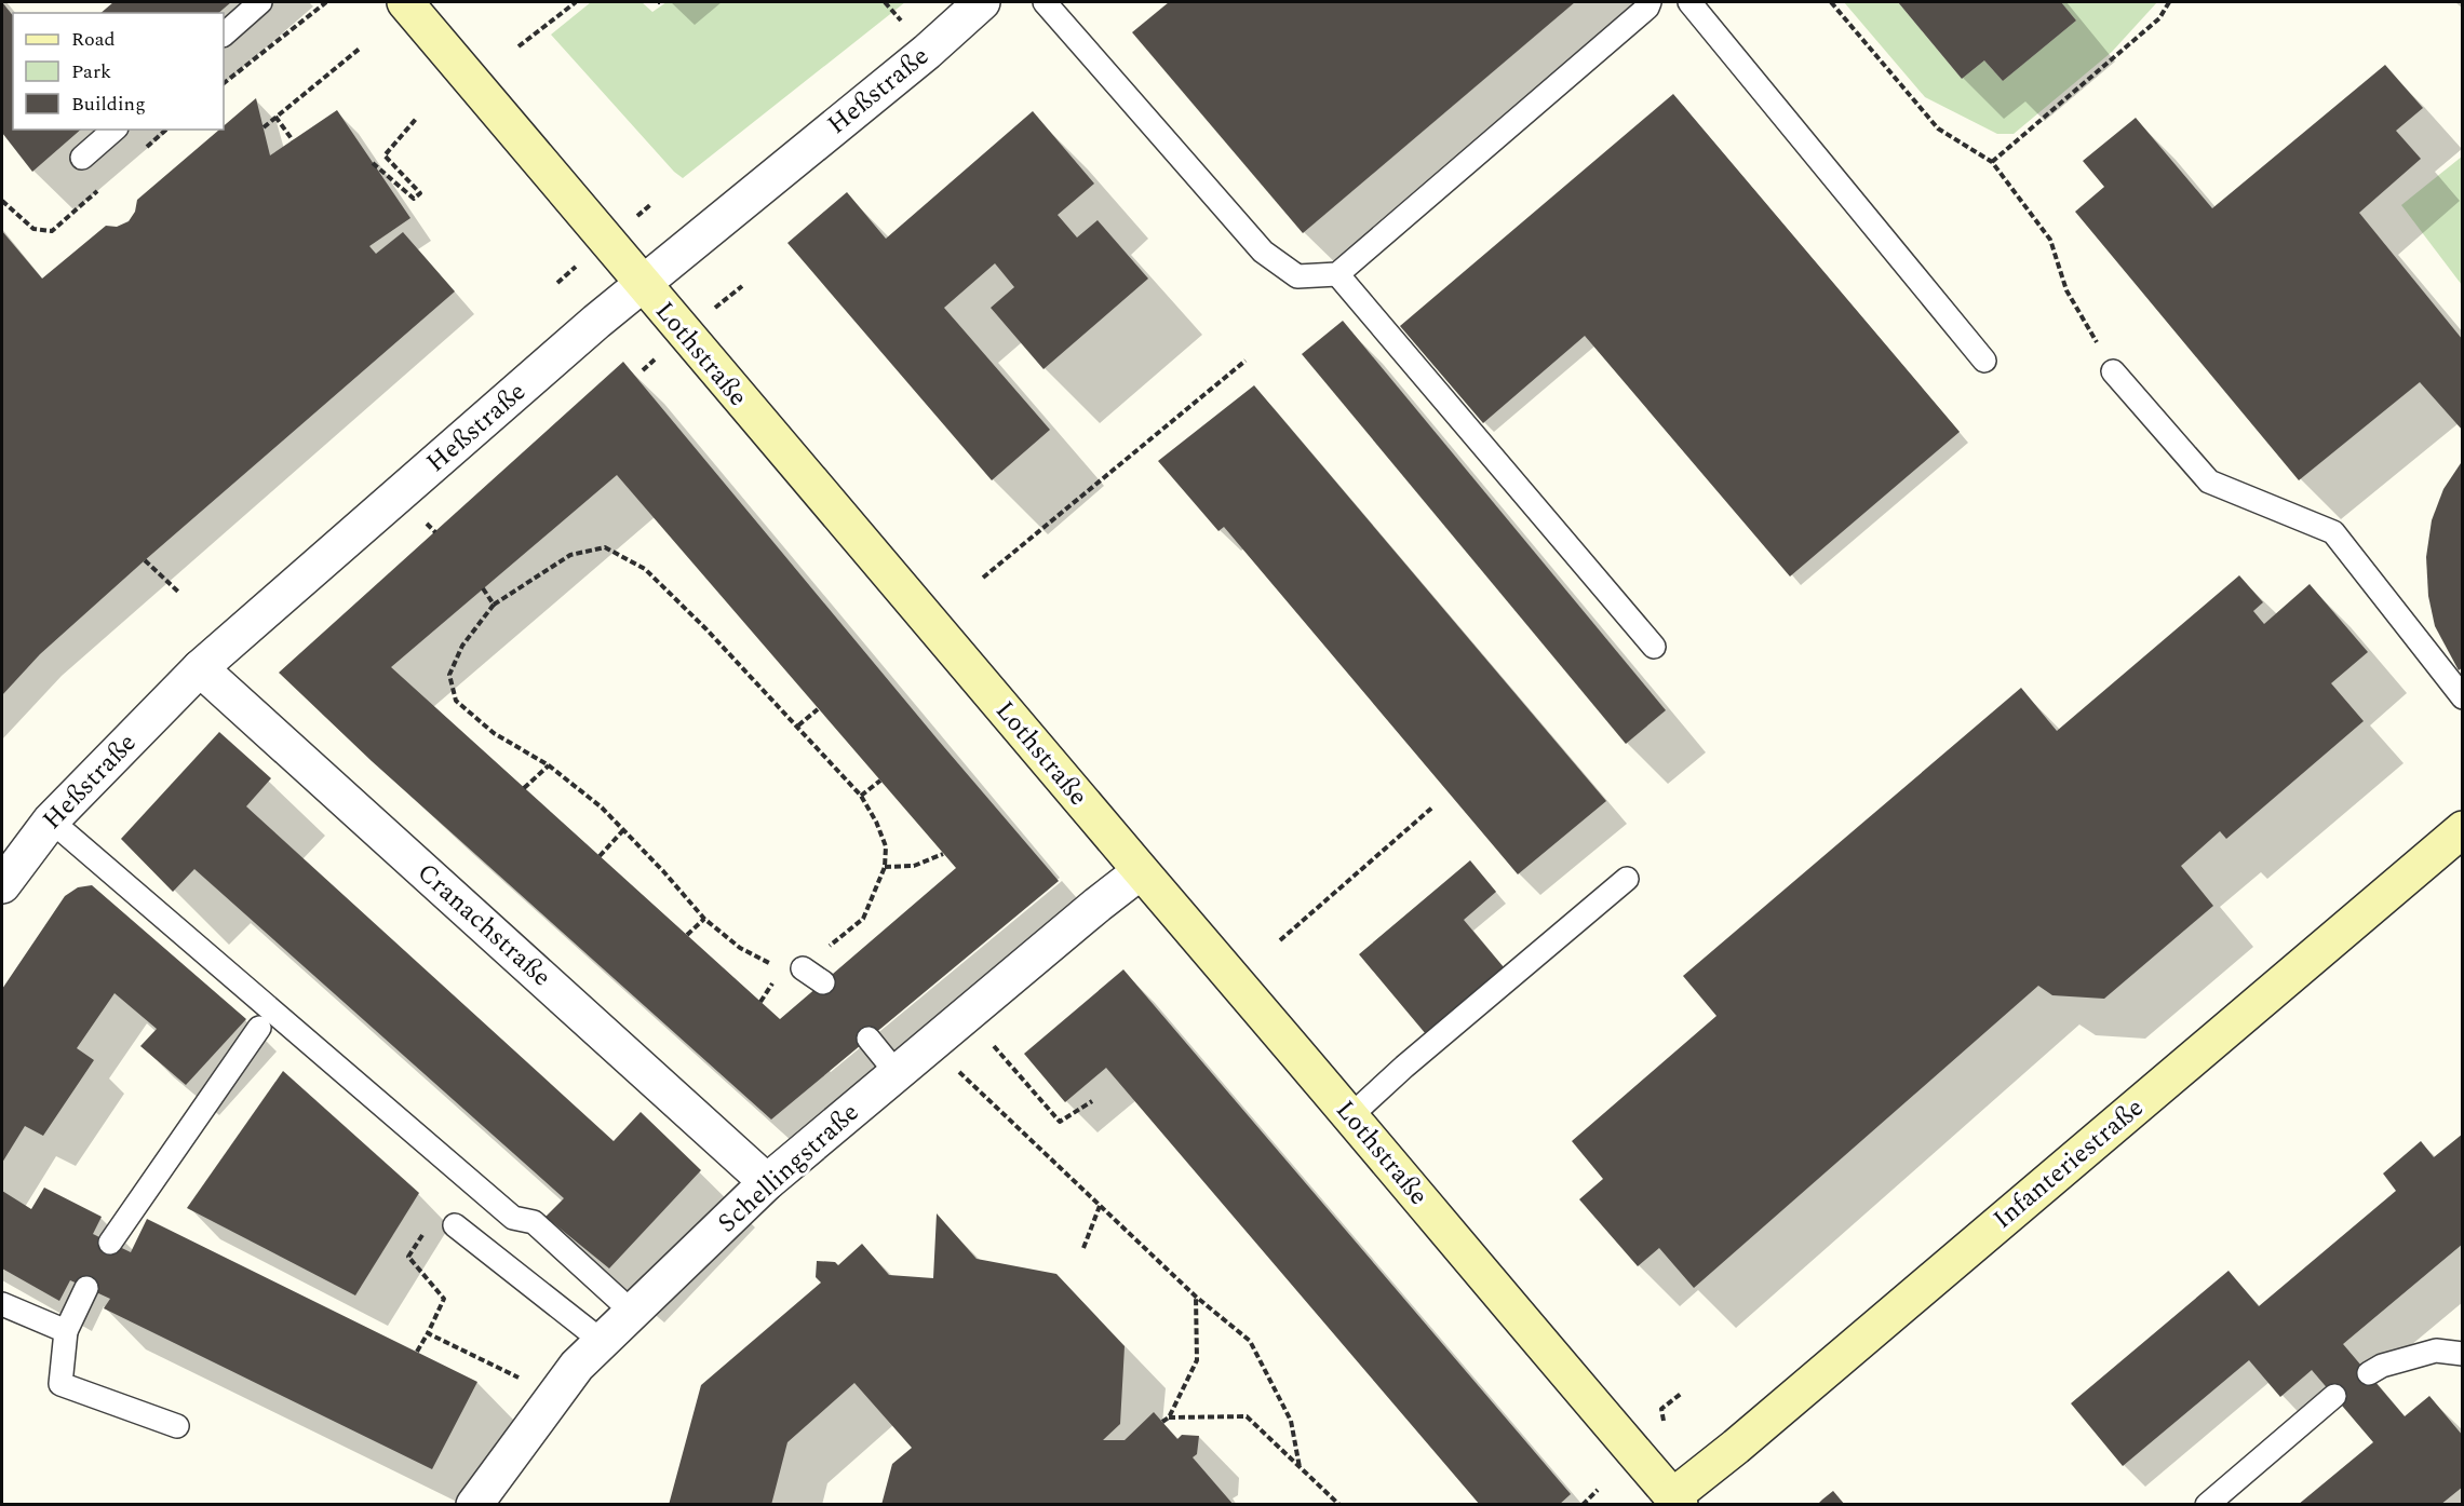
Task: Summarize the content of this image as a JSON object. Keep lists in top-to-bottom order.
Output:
{
  "streets": {
    "street": [
      "Heßstraße",
      "Lothstraße",
      "Cranachstraße",
      "Infanteriestraße",
      "Schellingstraße"
    ]
  },
  "crossings": [
    ["Heßstraße", "Lothstraße"],
    ["Heßstraße", "Cranachstraße"],
    ["Lothstraße", "Infanteriestraße"],
    ["Lothstraße", "Schellingstraße"],
    ["Cranachstraße", "Schellingstraße"]
  ],
  "legend": ["Road", "Park", "Building"]
}
